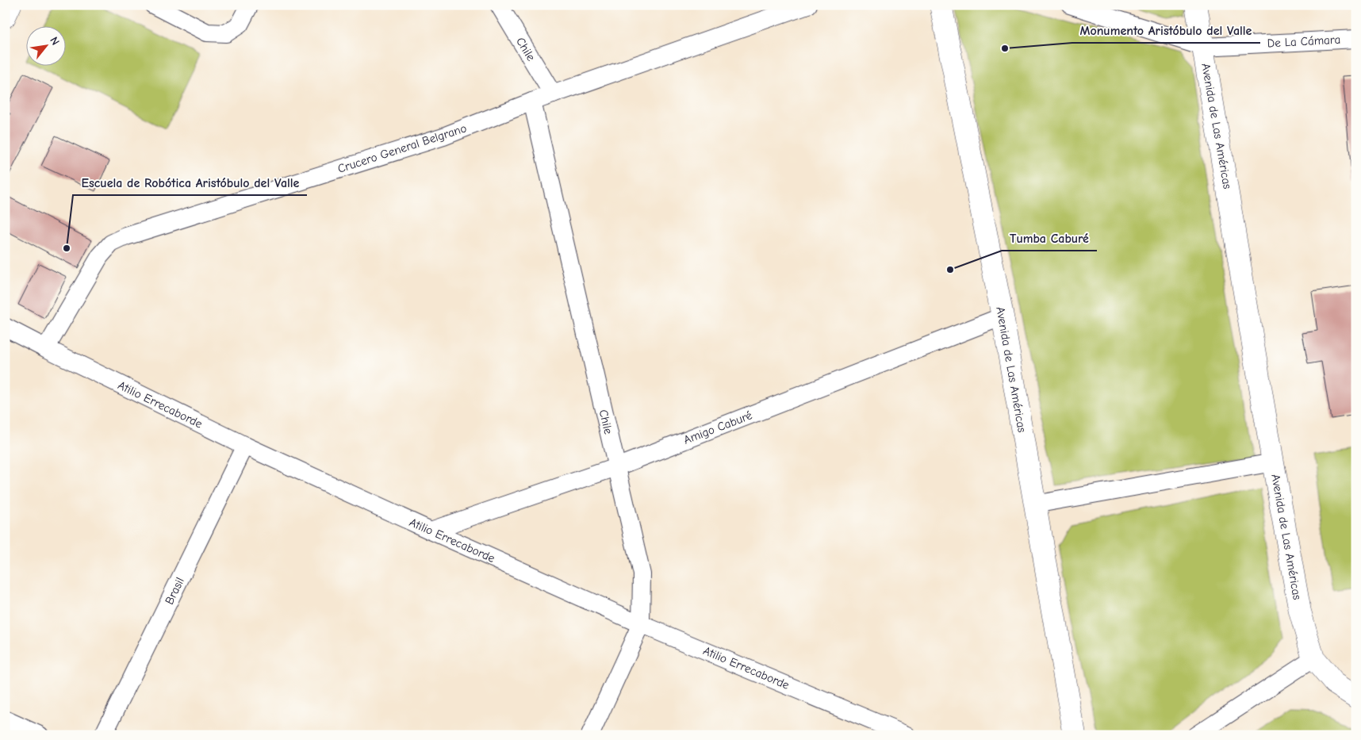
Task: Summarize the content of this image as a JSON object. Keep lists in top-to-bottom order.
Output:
{
  "streets": {
    "main road": ["Avenida de Las Américas"],
    "street": [
      "De La Cámara",
      "Chile",
      "Crucero General Belgrano",
      "Atilio Errecaborde",
      "Amigo Caburé",
      "Brasil"
    ]
  },
  "crossings": [
    ["De La Cámara", "Avenida de Las Américas"],
    ["Chile", "Crucero General Belgrano"],
    ["Chile", "Atilio Errecaborde"],
    ["Chile", "Amigo Caburé"],
    ["Avenida de Las Américas", "Amigo Caburé"],
    ["Crucero General Belgrano", "Atilio Errecaborde"],
    ["Atilio Errecaborde", "Amigo Caburé"],
    ["Atilio Errecaborde", "Brasil"]
  ],
  "places": ["Monumento Aristóbulo del Valle", "Escuela de Robótica Aristóbulo del Valle", "Tumba Caburé"],
  "north": "top right"
}
